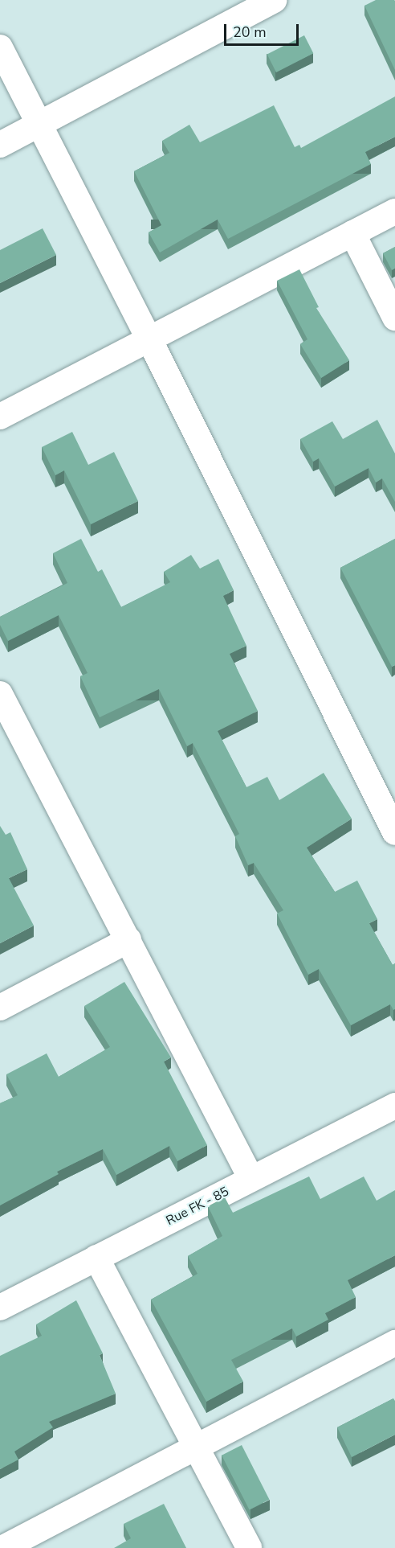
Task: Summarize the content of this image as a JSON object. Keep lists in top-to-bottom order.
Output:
{
  "streets": {
    "street": ["Rue FK - 85"]
  },
  "scale_bar": "20 m"
}
